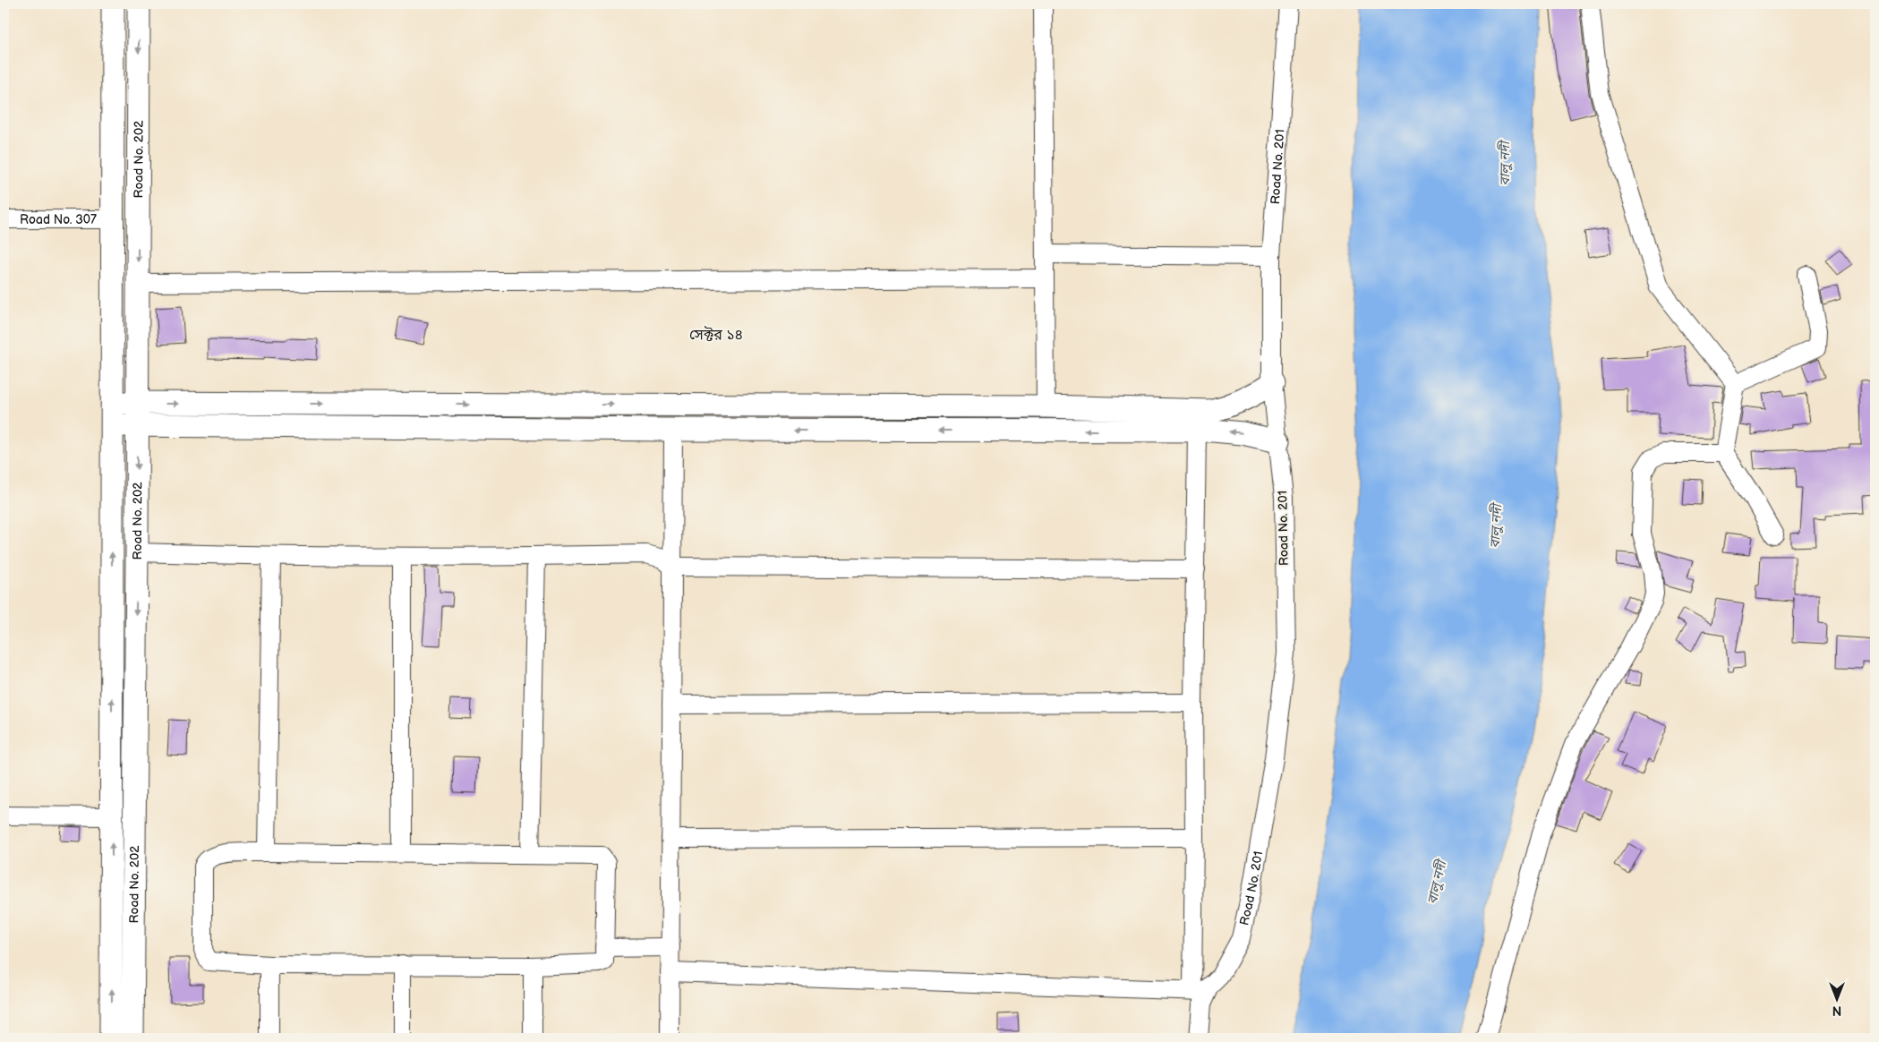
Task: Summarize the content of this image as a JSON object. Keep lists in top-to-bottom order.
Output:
{
  "streets": {
    "street": ["Road No. 202", "Road No. 201", "Road No. 307"]
  },
  "crossings": [
    ["Road No. 202", "Road No. 307"]
  ],
  "districts": ["সেক্টর ১৪"],
  "water": ["বালু নদী"],
  "north": "bottom"
}
